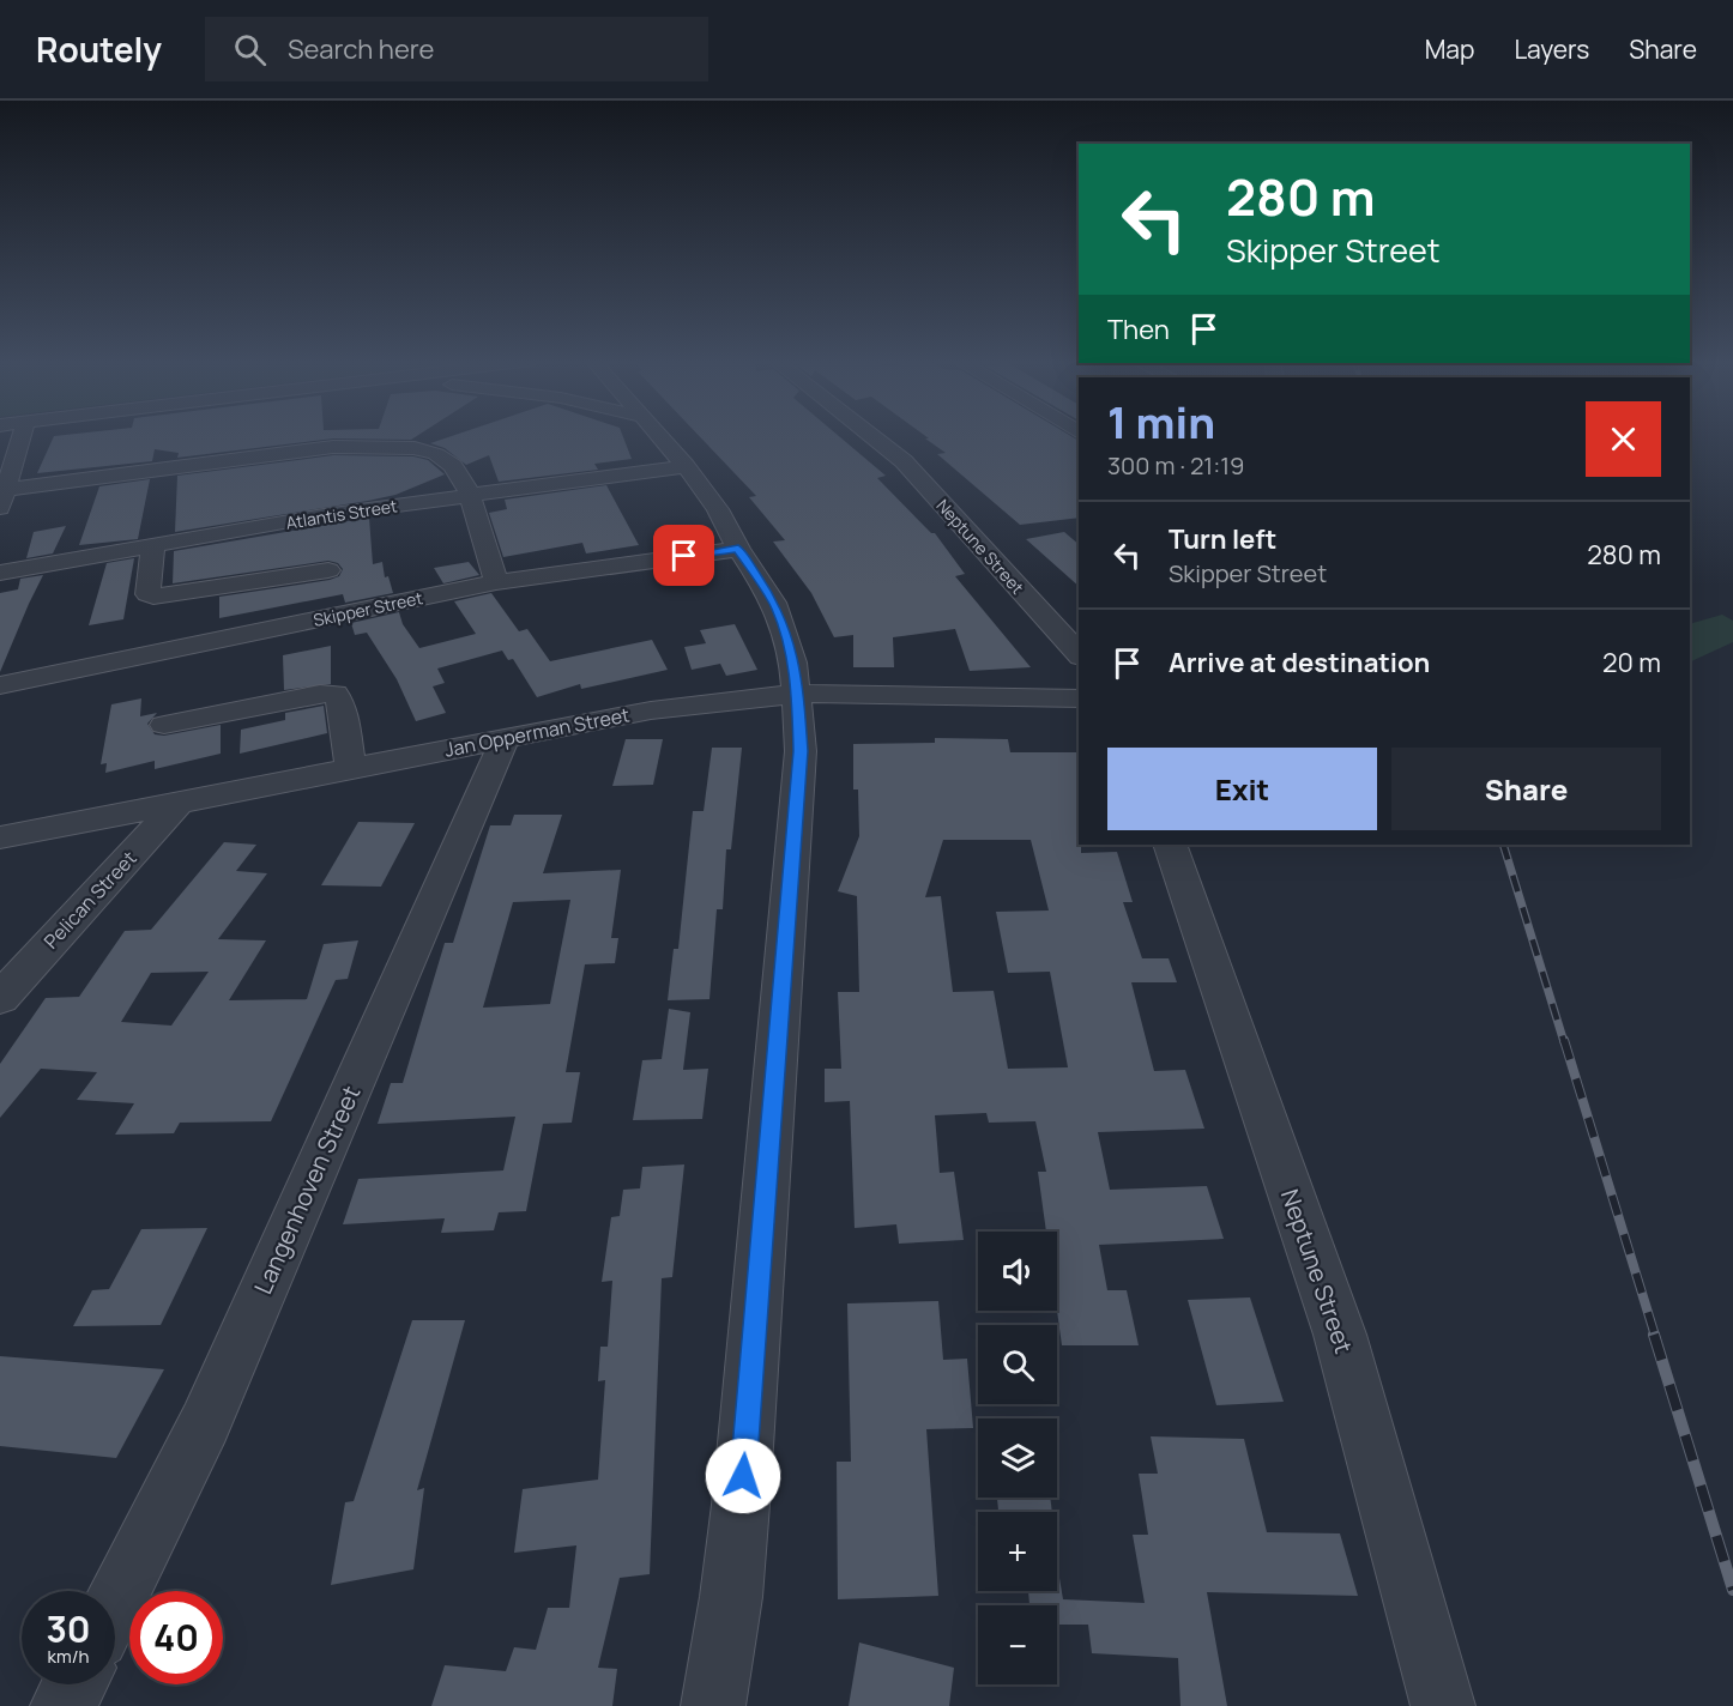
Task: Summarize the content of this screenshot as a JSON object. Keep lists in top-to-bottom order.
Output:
{
  "streets": {
    "street": [
      "Atlantis Street",
      "Neptune Street",
      "Skipper Street",
      "Jan Opperman Street",
      "Pelican Street",
      "Langenhoven Street"
    ]
  },
  "crossings": [
    ["Jan Opperman Street", "Pelican Street"],
    ["Jan Opperman Street", "Langenhoven Street"]
  ],
  "page": {
    "header": "Routely",
    "search": "Search here",
    "nav": ["Map", "Layers", "Share"],
    "turn": ["280 m", "Skipper Street"],
    "then": "Then",
    "heading": ["1 min", "300 m · 21:19"],
    "list": [
      {
        "name": "Turn left",
        "note": "Skipper Street",
        "value": "280 m"
      },
      {
        "name": "Arrive at destination",
        "value": "20 m"
      }
    ],
    "buttons": ["Exit", "Share"],
    "map_buttons": ["+", "−"],
    "speed": "30 km/h",
    "limit": "40"
  }
}
